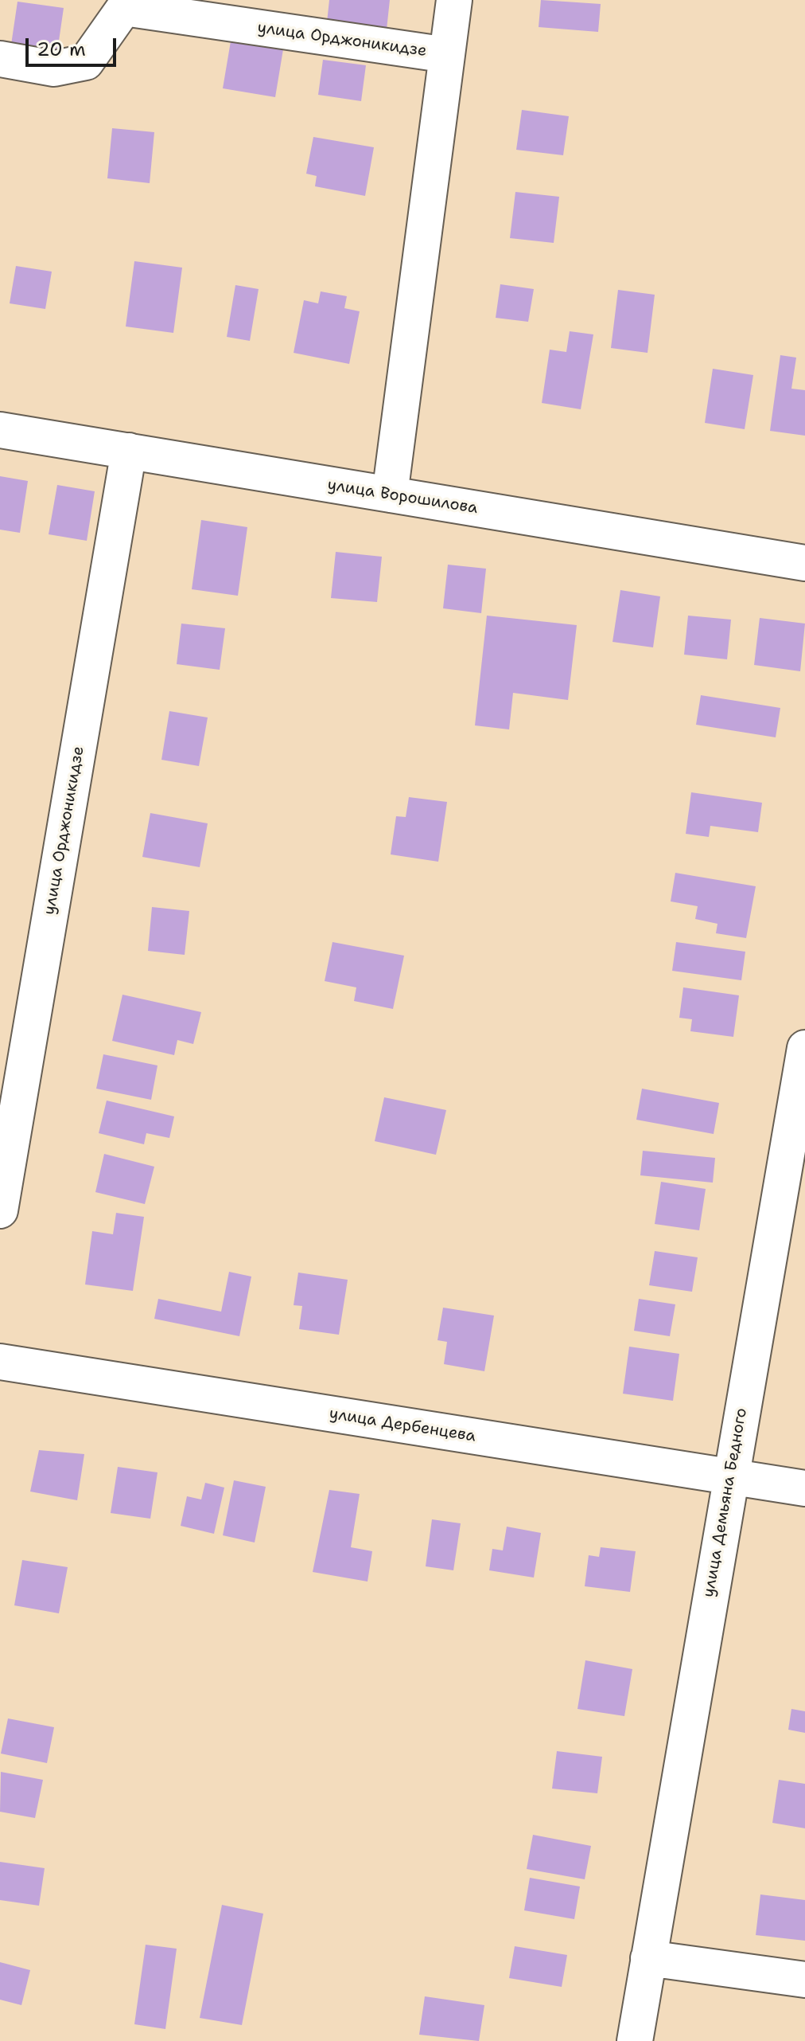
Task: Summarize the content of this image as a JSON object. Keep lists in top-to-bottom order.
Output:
{
  "streets": {
    "street": [
      "улица Орджоникидзе",
      "улица Ворошилова",
      "улица Дербенцева",
      "улица Демьяна Бедного"
    ]
  },
  "crossings": [
    ["улица Орджоникидзе", "улица Ворошилова"],
    ["улица Дербенцева", "улица Демьяна Бедного"]
  ],
  "scale_bar": "20 m"
}
